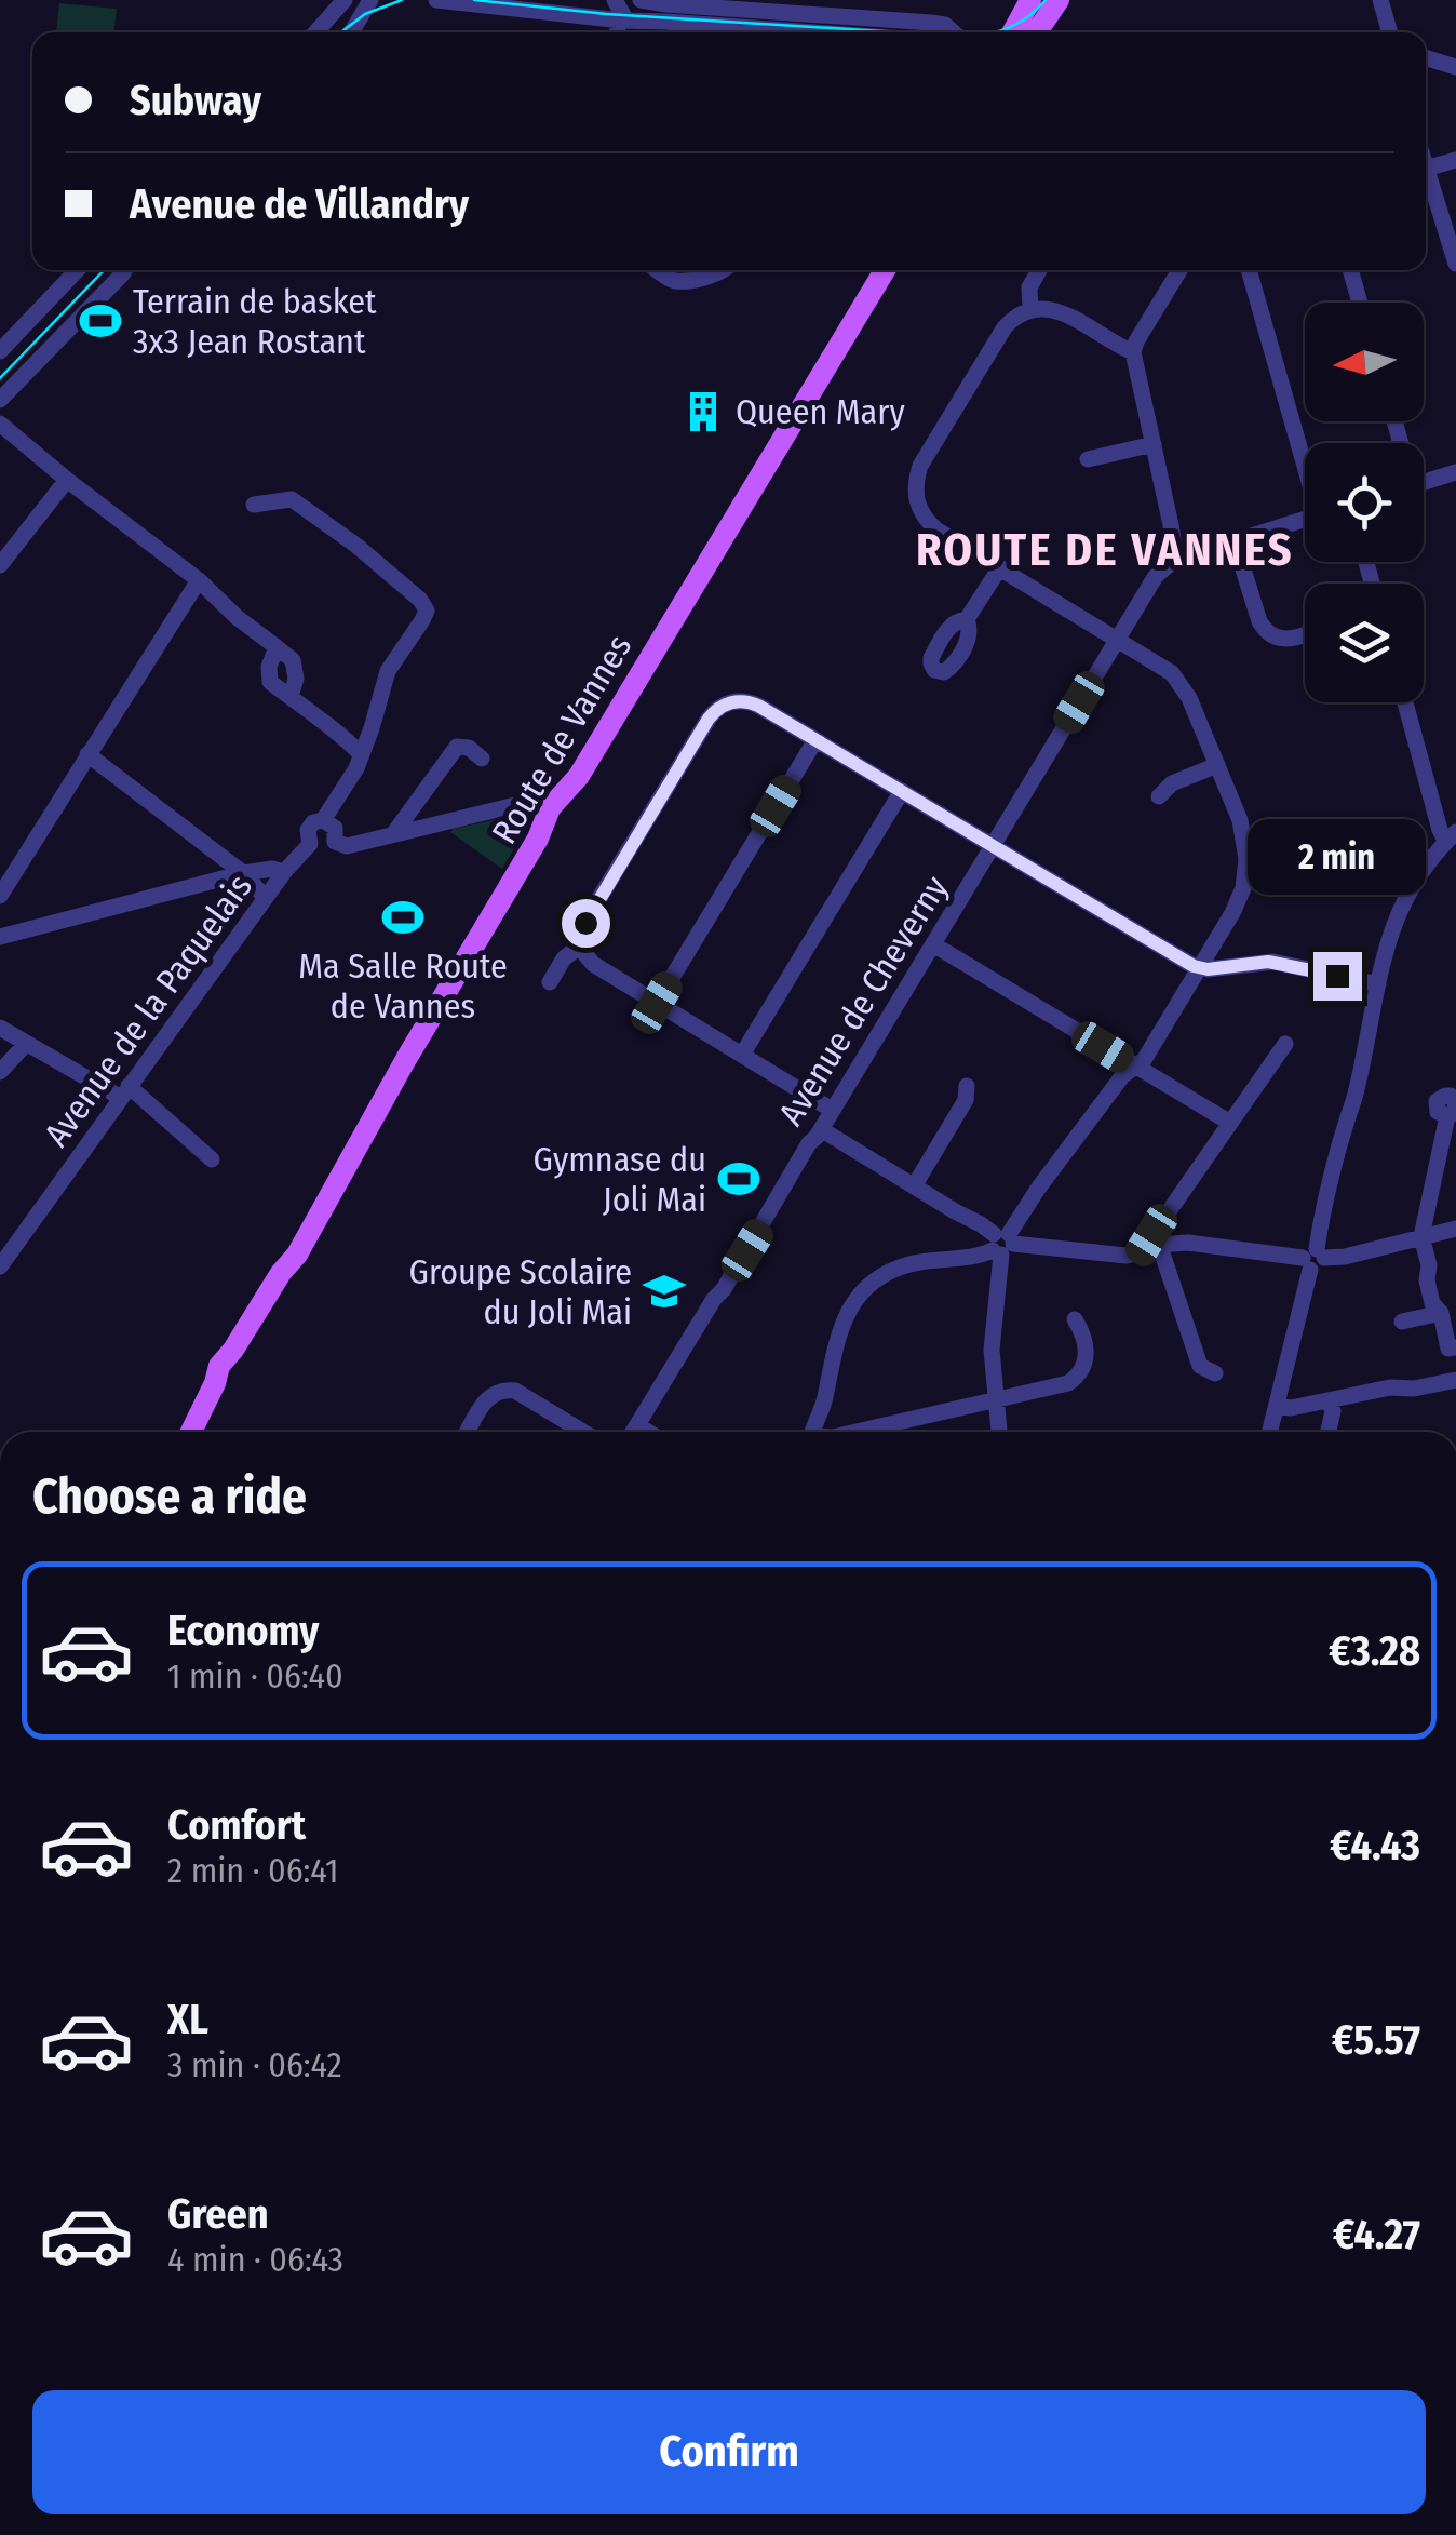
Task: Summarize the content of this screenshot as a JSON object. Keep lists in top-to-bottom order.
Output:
{
  "streets": {
    "main road": ["Route de Vannes"],
    "street": ["Avenue de Cheverny", "Avenue de la Paquelais"]
  },
  "districts": ["ROUTE DE VANNES"],
  "places": {
    "sports": ["Terrain de basket 3x3 Jean Rostant", "Ma Salle Route de Vannes", "Gymnase du Joli Mai"],
    "building": ["Queen Mary"],
    "school or university": ["Groupe Scolaire du Joli Mai"]
  },
  "north": "left",
  "page": {
    "banner": ["Subway", "Avenue de Villandry"],
    "bubble": "2 min",
    "heading": "Choose a ride",
    "list": [
      {
        "name": "Economy",
        "note": "1 min · 06:40",
        "value": "€3.28"
      },
      {
        "name": "Comfort",
        "note": "2 min · 06:41",
        "value": "€4.43"
      },
      {
        "name": "XL",
        "note": "3 min · 06:42",
        "value": "€5.57"
      },
      {
        "name": "Green",
        "note": "4 min · 06:43",
        "value": "€4.27"
      }
    ],
    "buttons": "Confirm"
  }
}
